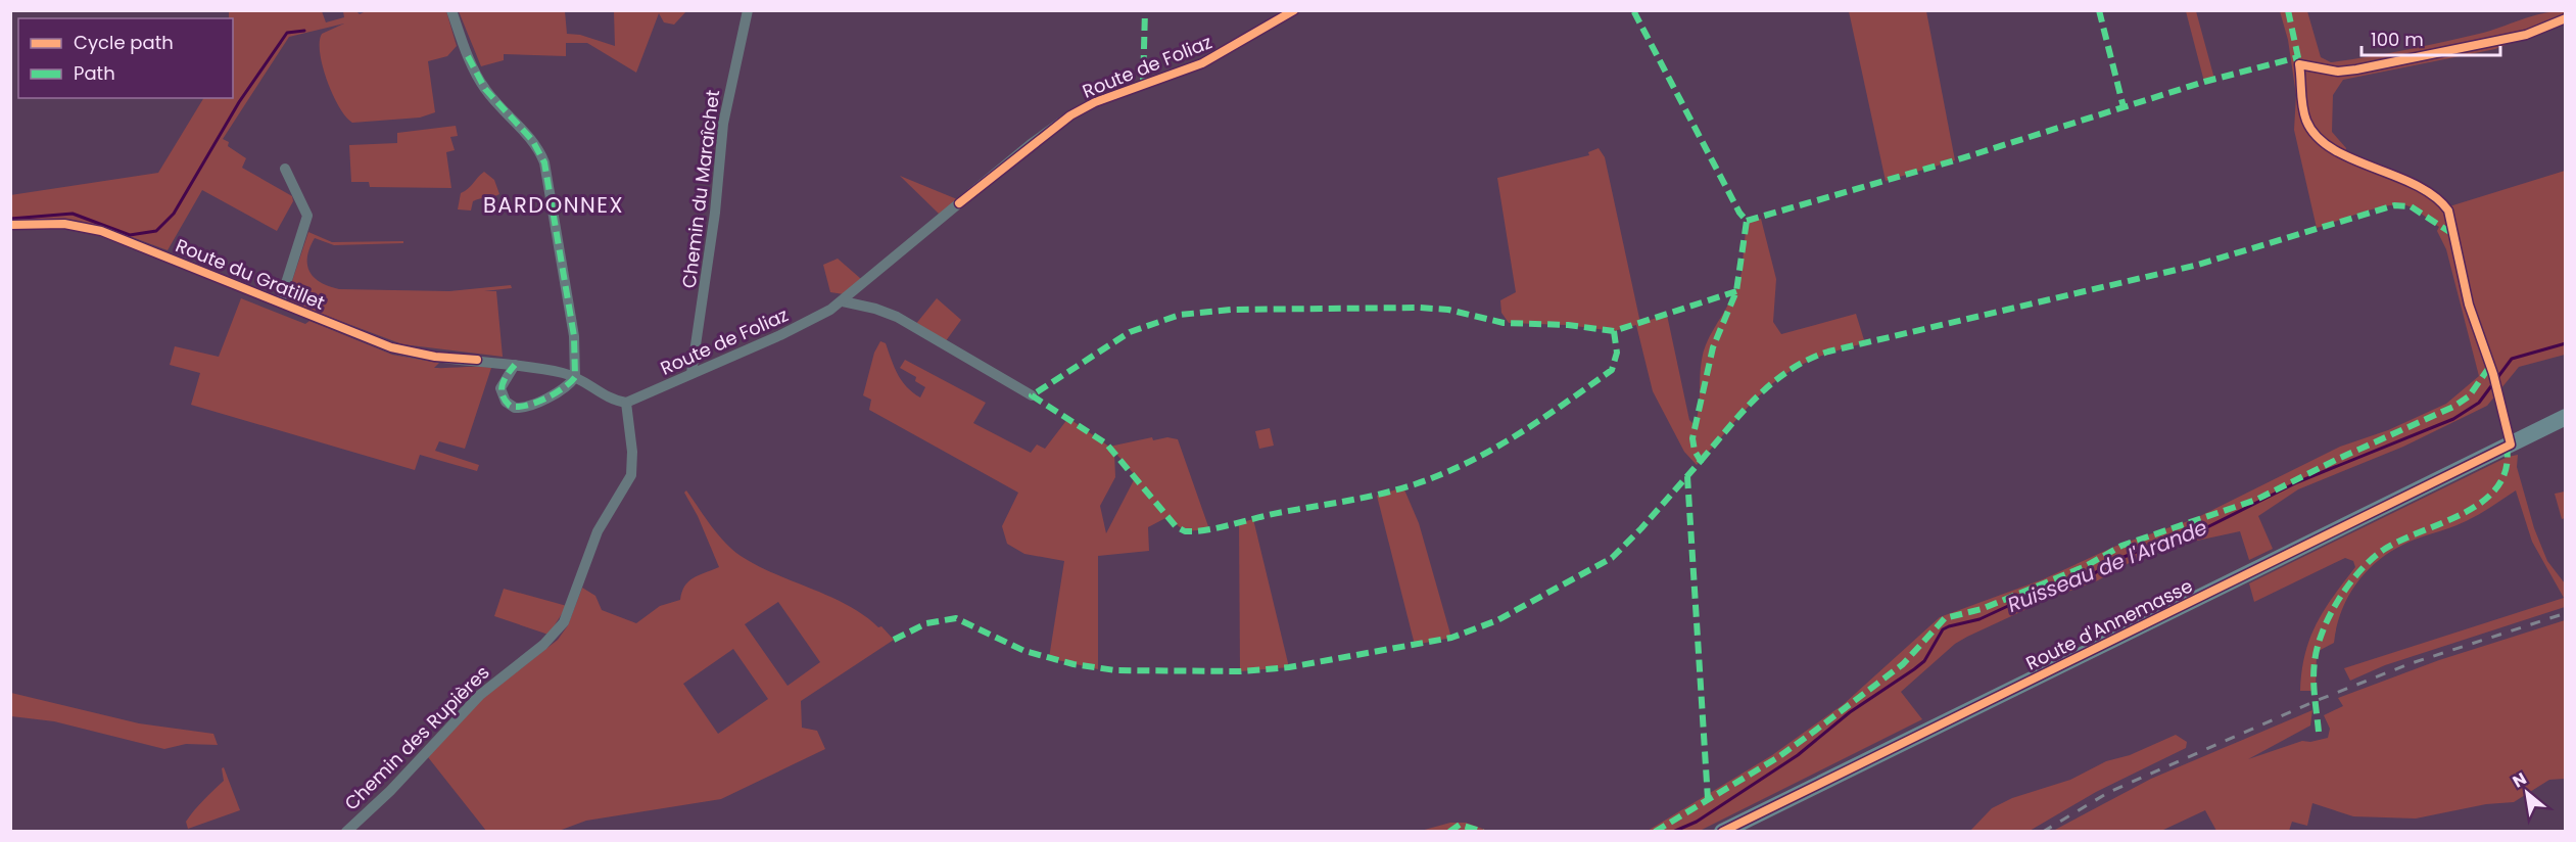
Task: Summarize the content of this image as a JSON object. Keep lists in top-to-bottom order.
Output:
{
  "streets": {
    "main road": ["Route d'Annemasse"],
    "street": [
      "Route de Foliaz",
      "Chemin du Maraîchet",
      "Route du Gratillet",
      "Chemin des Rupières"
    ]
  },
  "crossings": [
    ["Route de Foliaz", "Chemin du Maraîchet"],
    ["Route de Foliaz", "Route du Gratillet"],
    ["Route de Foliaz", "Chemin des Rupières"],
    ["Route du Gratillet", "Chemin des Rupières"]
  ],
  "districts": ["BARDONNEX"],
  "water": ["Ruisseau de l'Arande"],
  "legend": ["Cycle path", "Path"],
  "scale_bar": "100 m",
  "north": "top left"
}
